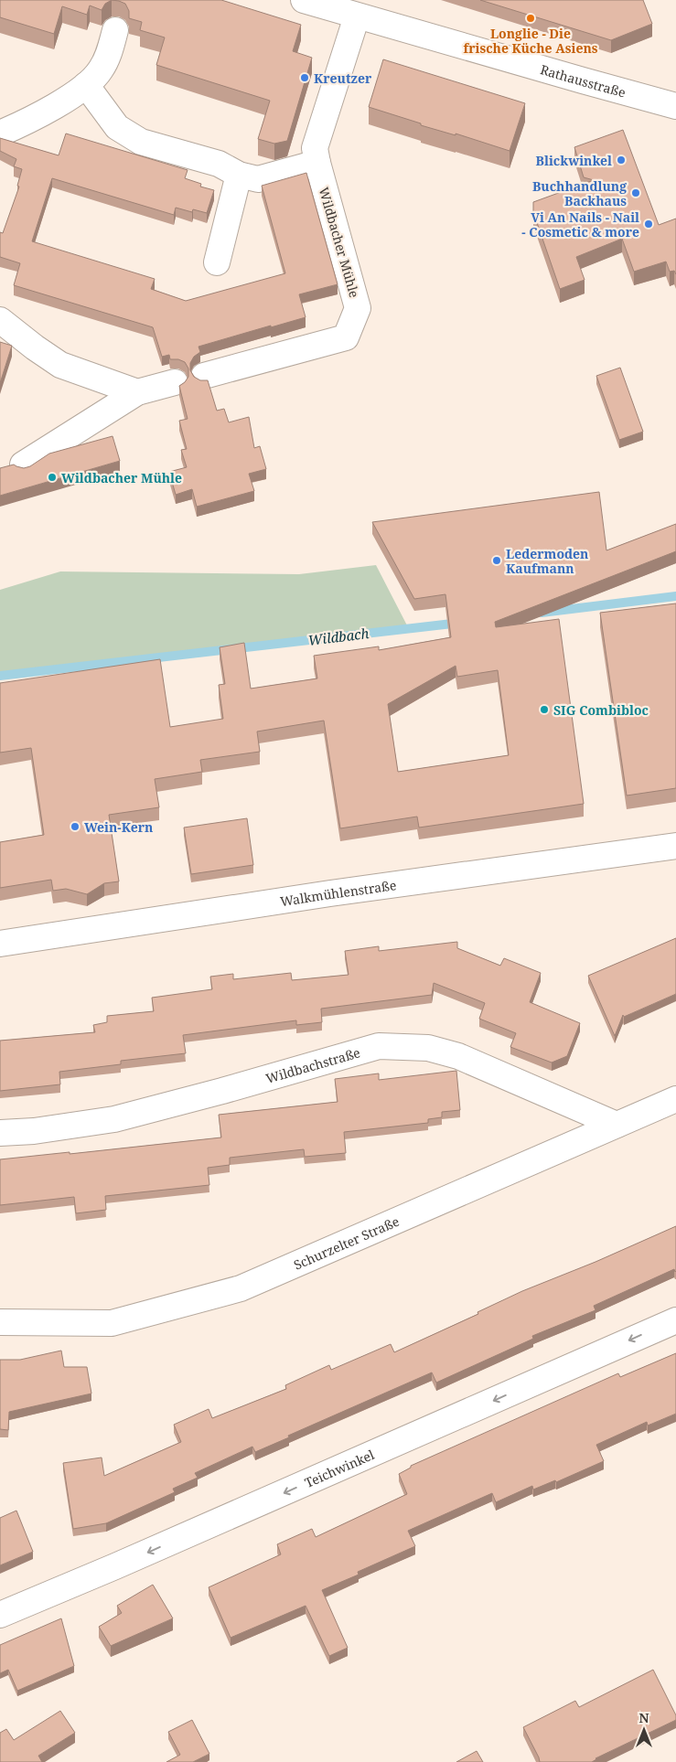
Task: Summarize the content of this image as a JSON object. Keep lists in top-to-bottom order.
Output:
{
  "streets": {
    "street": [
      "Rathausstraße",
      "Wildbacher Mühle",
      "Walkmühlenstraße",
      "Wildbachstraße",
      "Schurzelter Straße",
      "Teichwinkel"
    ]
  },
  "crossings": [
    ["Rathausstraße", "Wildbacher Mühle"],
    ["Wildbachstraße", "Schurzelter Straße"]
  ],
  "one_way": ["Teichwinkel"],
  "water": ["Wildbach"],
  "places": [
    "Longlie - Die frische Küche Asiens",
    "Kreutzer",
    "Blickwinkel",
    "Buchhandlung Backhaus",
    "Vi An Nails - Nail - Cosmetic & more",
    "Wildbacher Mühle",
    "Ledermoden Kaufmann",
    "SIG Combibloc",
    "Wein-Kern"
  ],
  "north": "top"
}
